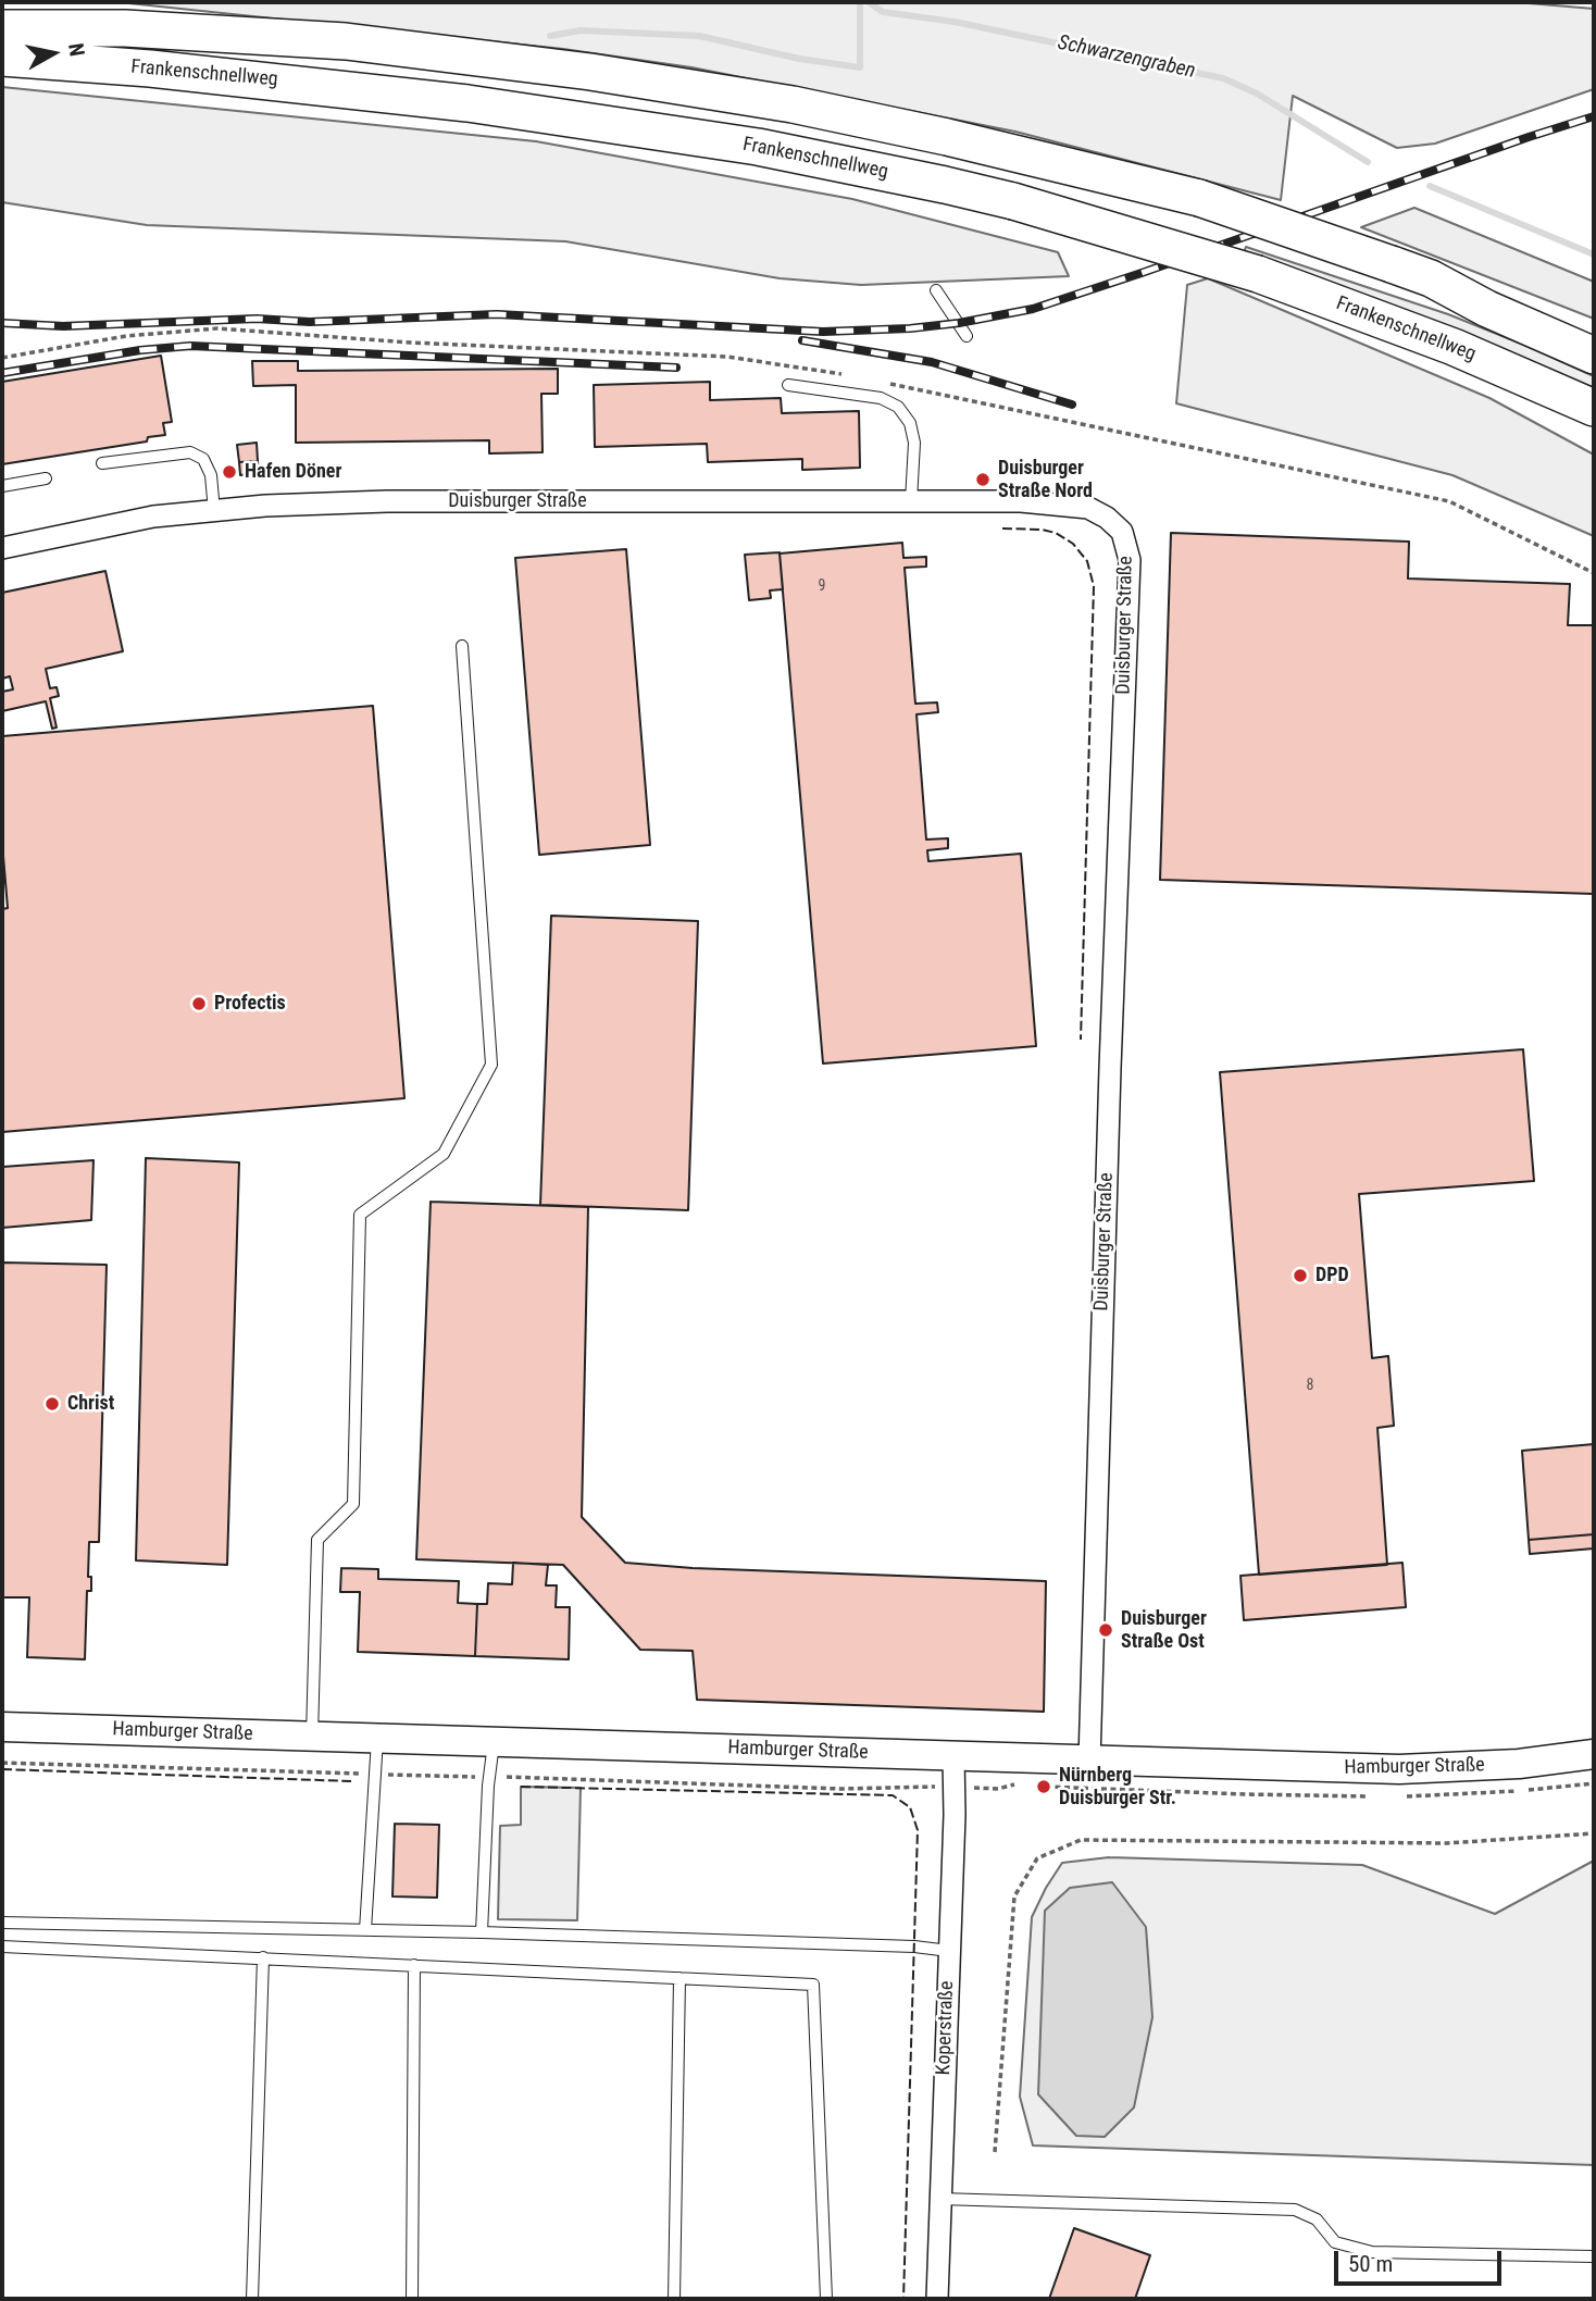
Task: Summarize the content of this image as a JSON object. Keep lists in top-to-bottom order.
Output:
{
  "streets": {
    "highway": ["Frankenschnellweg"],
    "street": ["Duisburger Straße", "Hamburger Straße", "Koperstraße"]
  },
  "crossings": [
    ["Duisburger Straße", "Hamburger Straße"],
    ["Hamburger Straße", "Koperstraße"]
  ],
  "water": ["Schwarzengraben"],
  "places": [
    "Hafen Döner",
    "Duisburger Straße Nord",
    "Profectis",
    "DPD",
    "Christ",
    "Duisburger Straße Ost",
    "Nürnberg Duisburger Str."
  ],
  "house_numbers": ["9", "8"],
  "scale_bar": "50 m",
  "north": "right"
}
